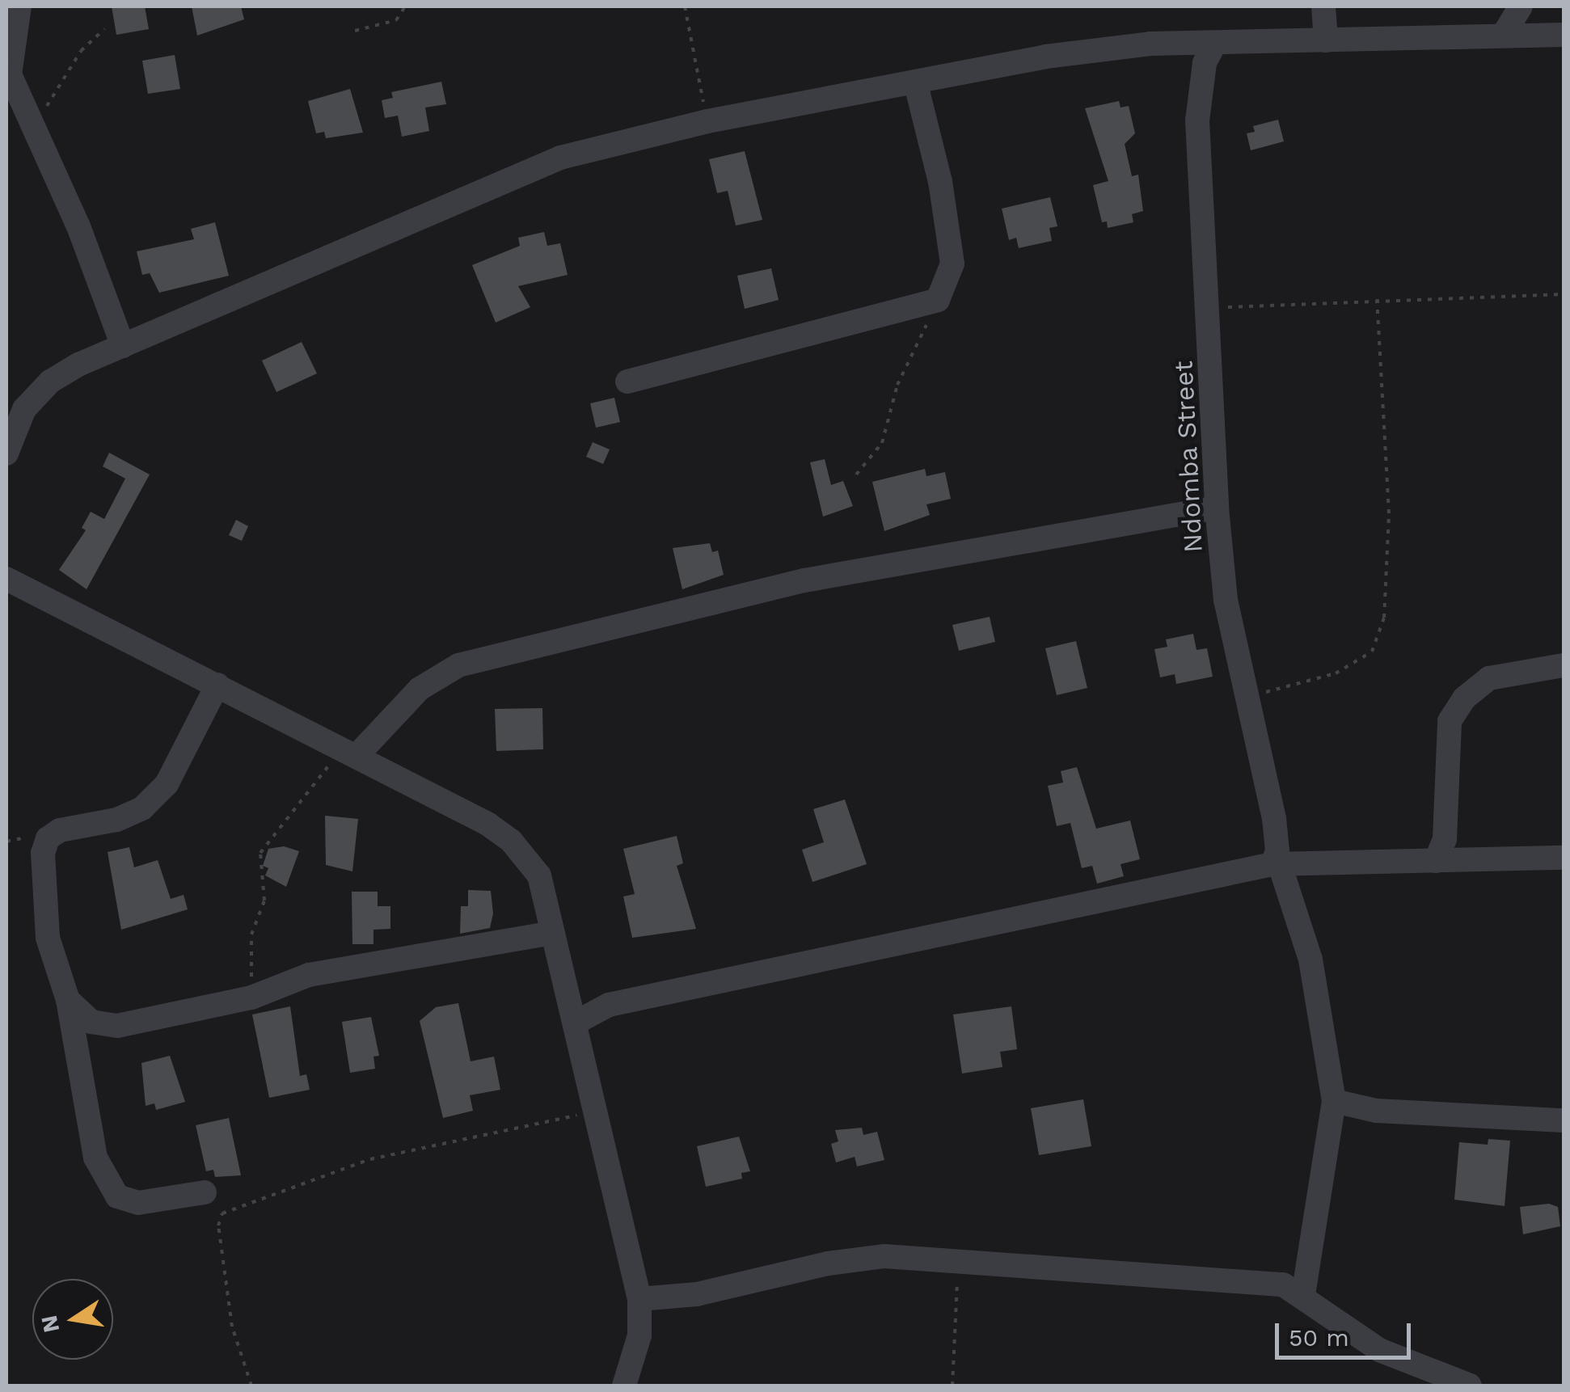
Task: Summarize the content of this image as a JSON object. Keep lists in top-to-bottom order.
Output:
{
  "streets": {
    "street": ["Ndomba Street"]
  },
  "scale_bar": "50 m",
  "north": "left"
}
